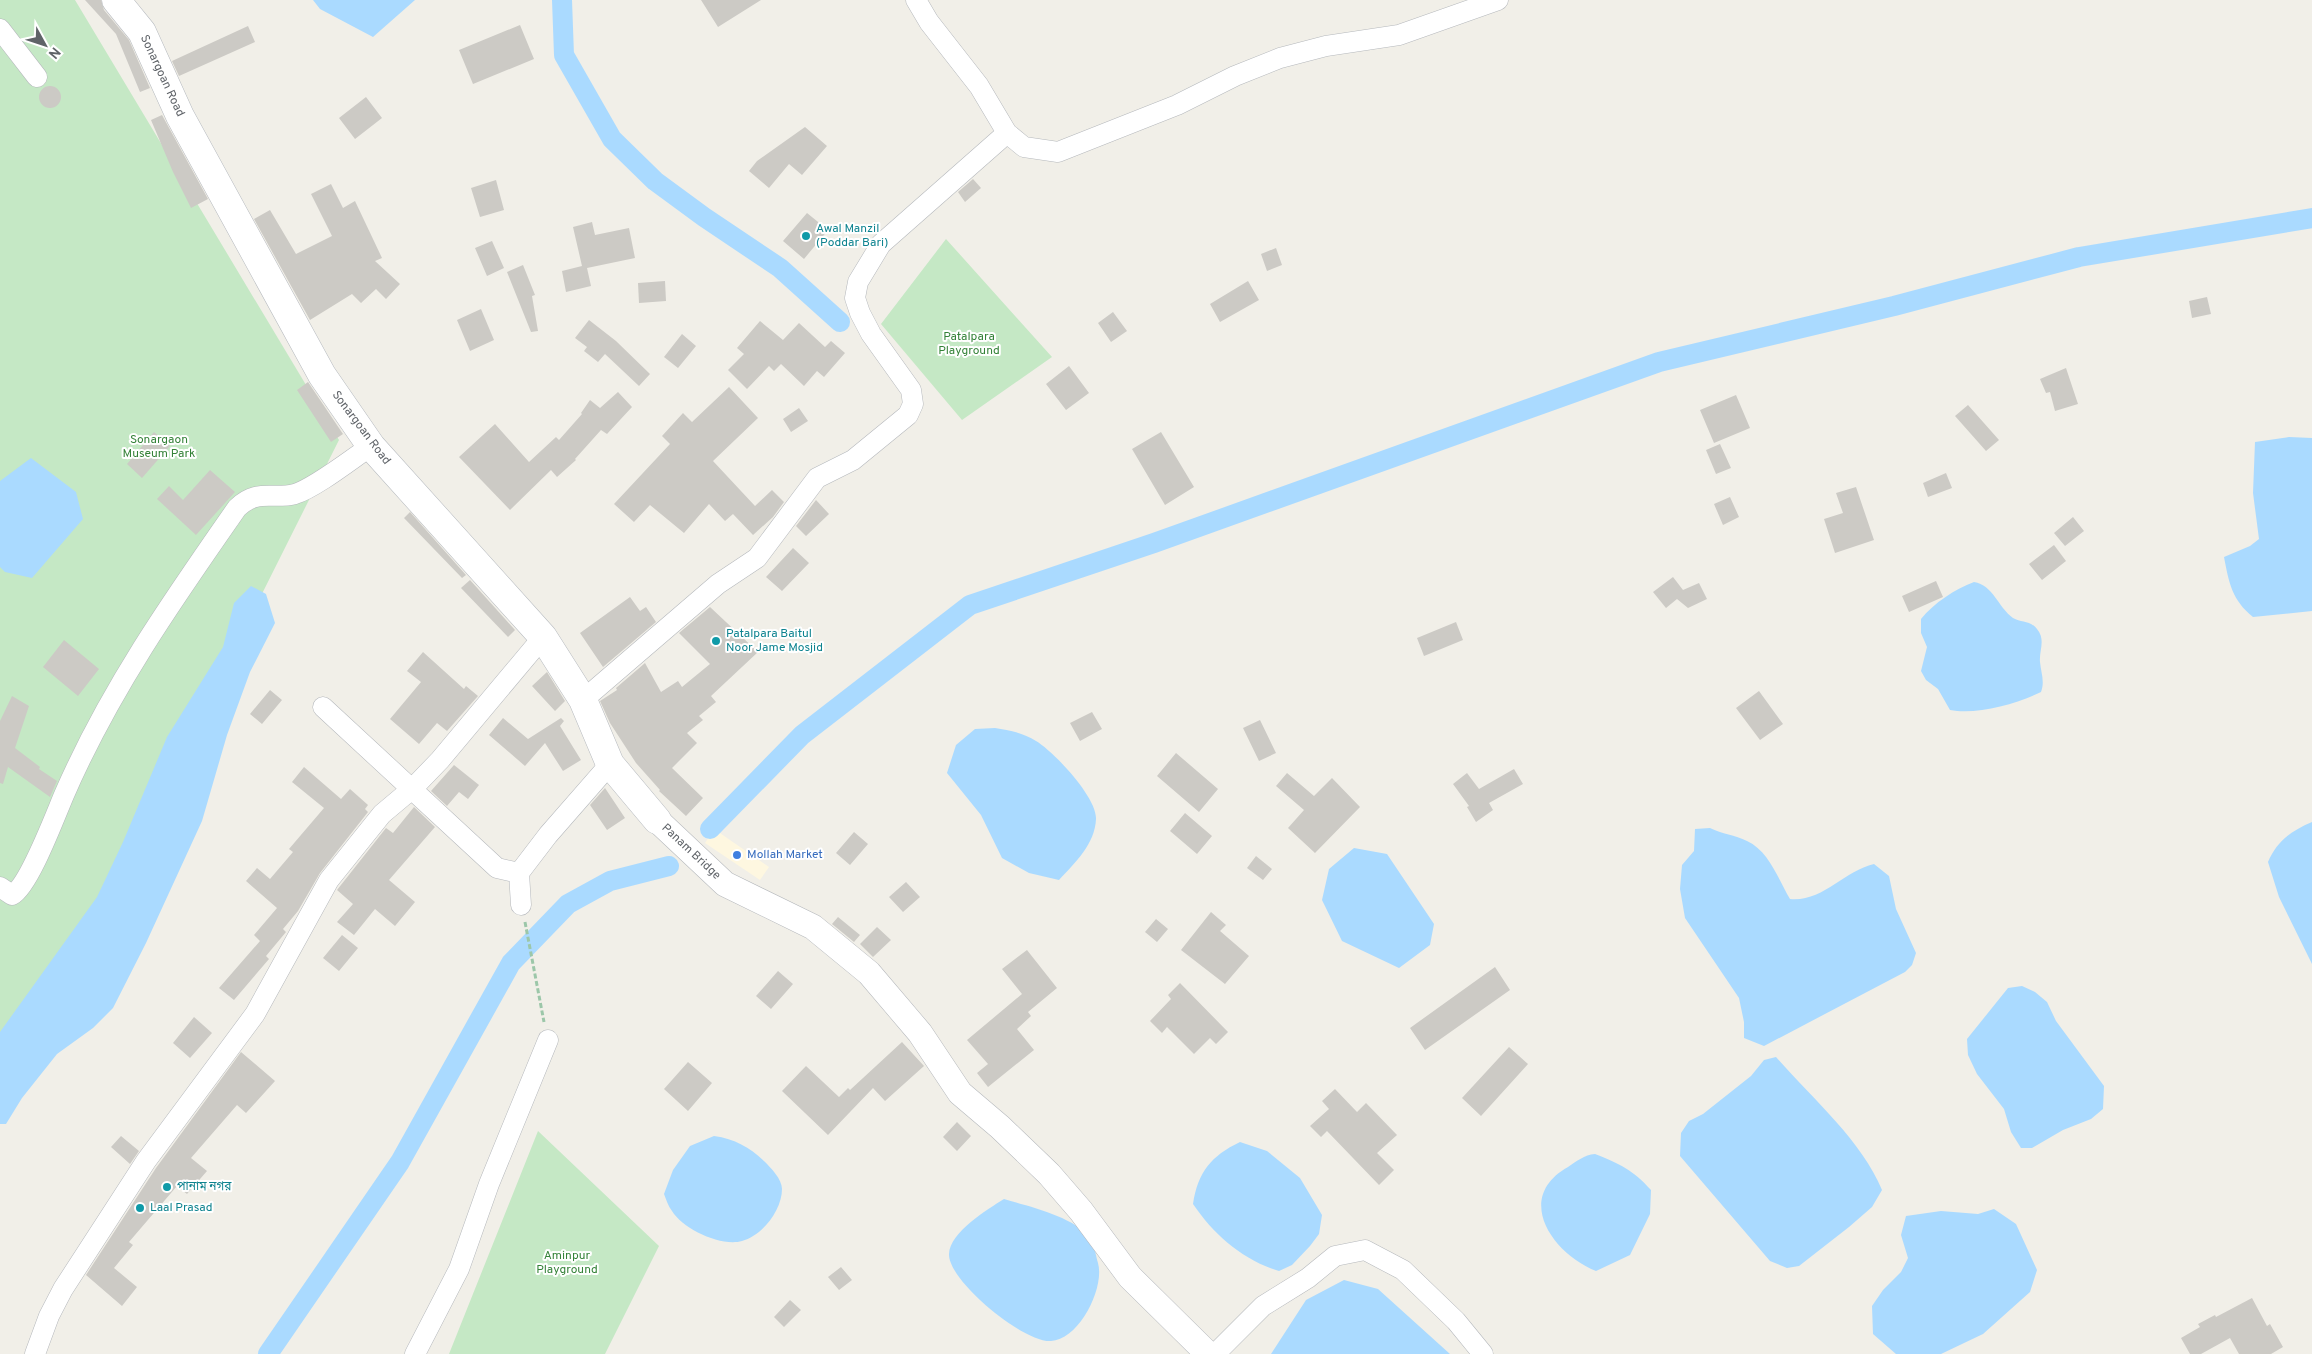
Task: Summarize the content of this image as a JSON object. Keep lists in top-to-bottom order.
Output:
{
  "streets": {
    "main road": ["Sonargoan Road"],
    "street": ["Panam Bridge"]
  },
  "crossings": [
    ["Sonargoan Road", "Panam Bridge"]
  ],
  "parks": ["Patalpara Playground", "Sonargaon Museum Park", "Aminpur Playground"],
  "places": [
    "Awal Manzil (Poddar Bari)",
    "Patalpara Baitul Noor Jame Mosjid",
    "Mollah Market",
    "পানাম নগর",
    "Laal Prasad"
  ],
  "north": "bottom right"
}
